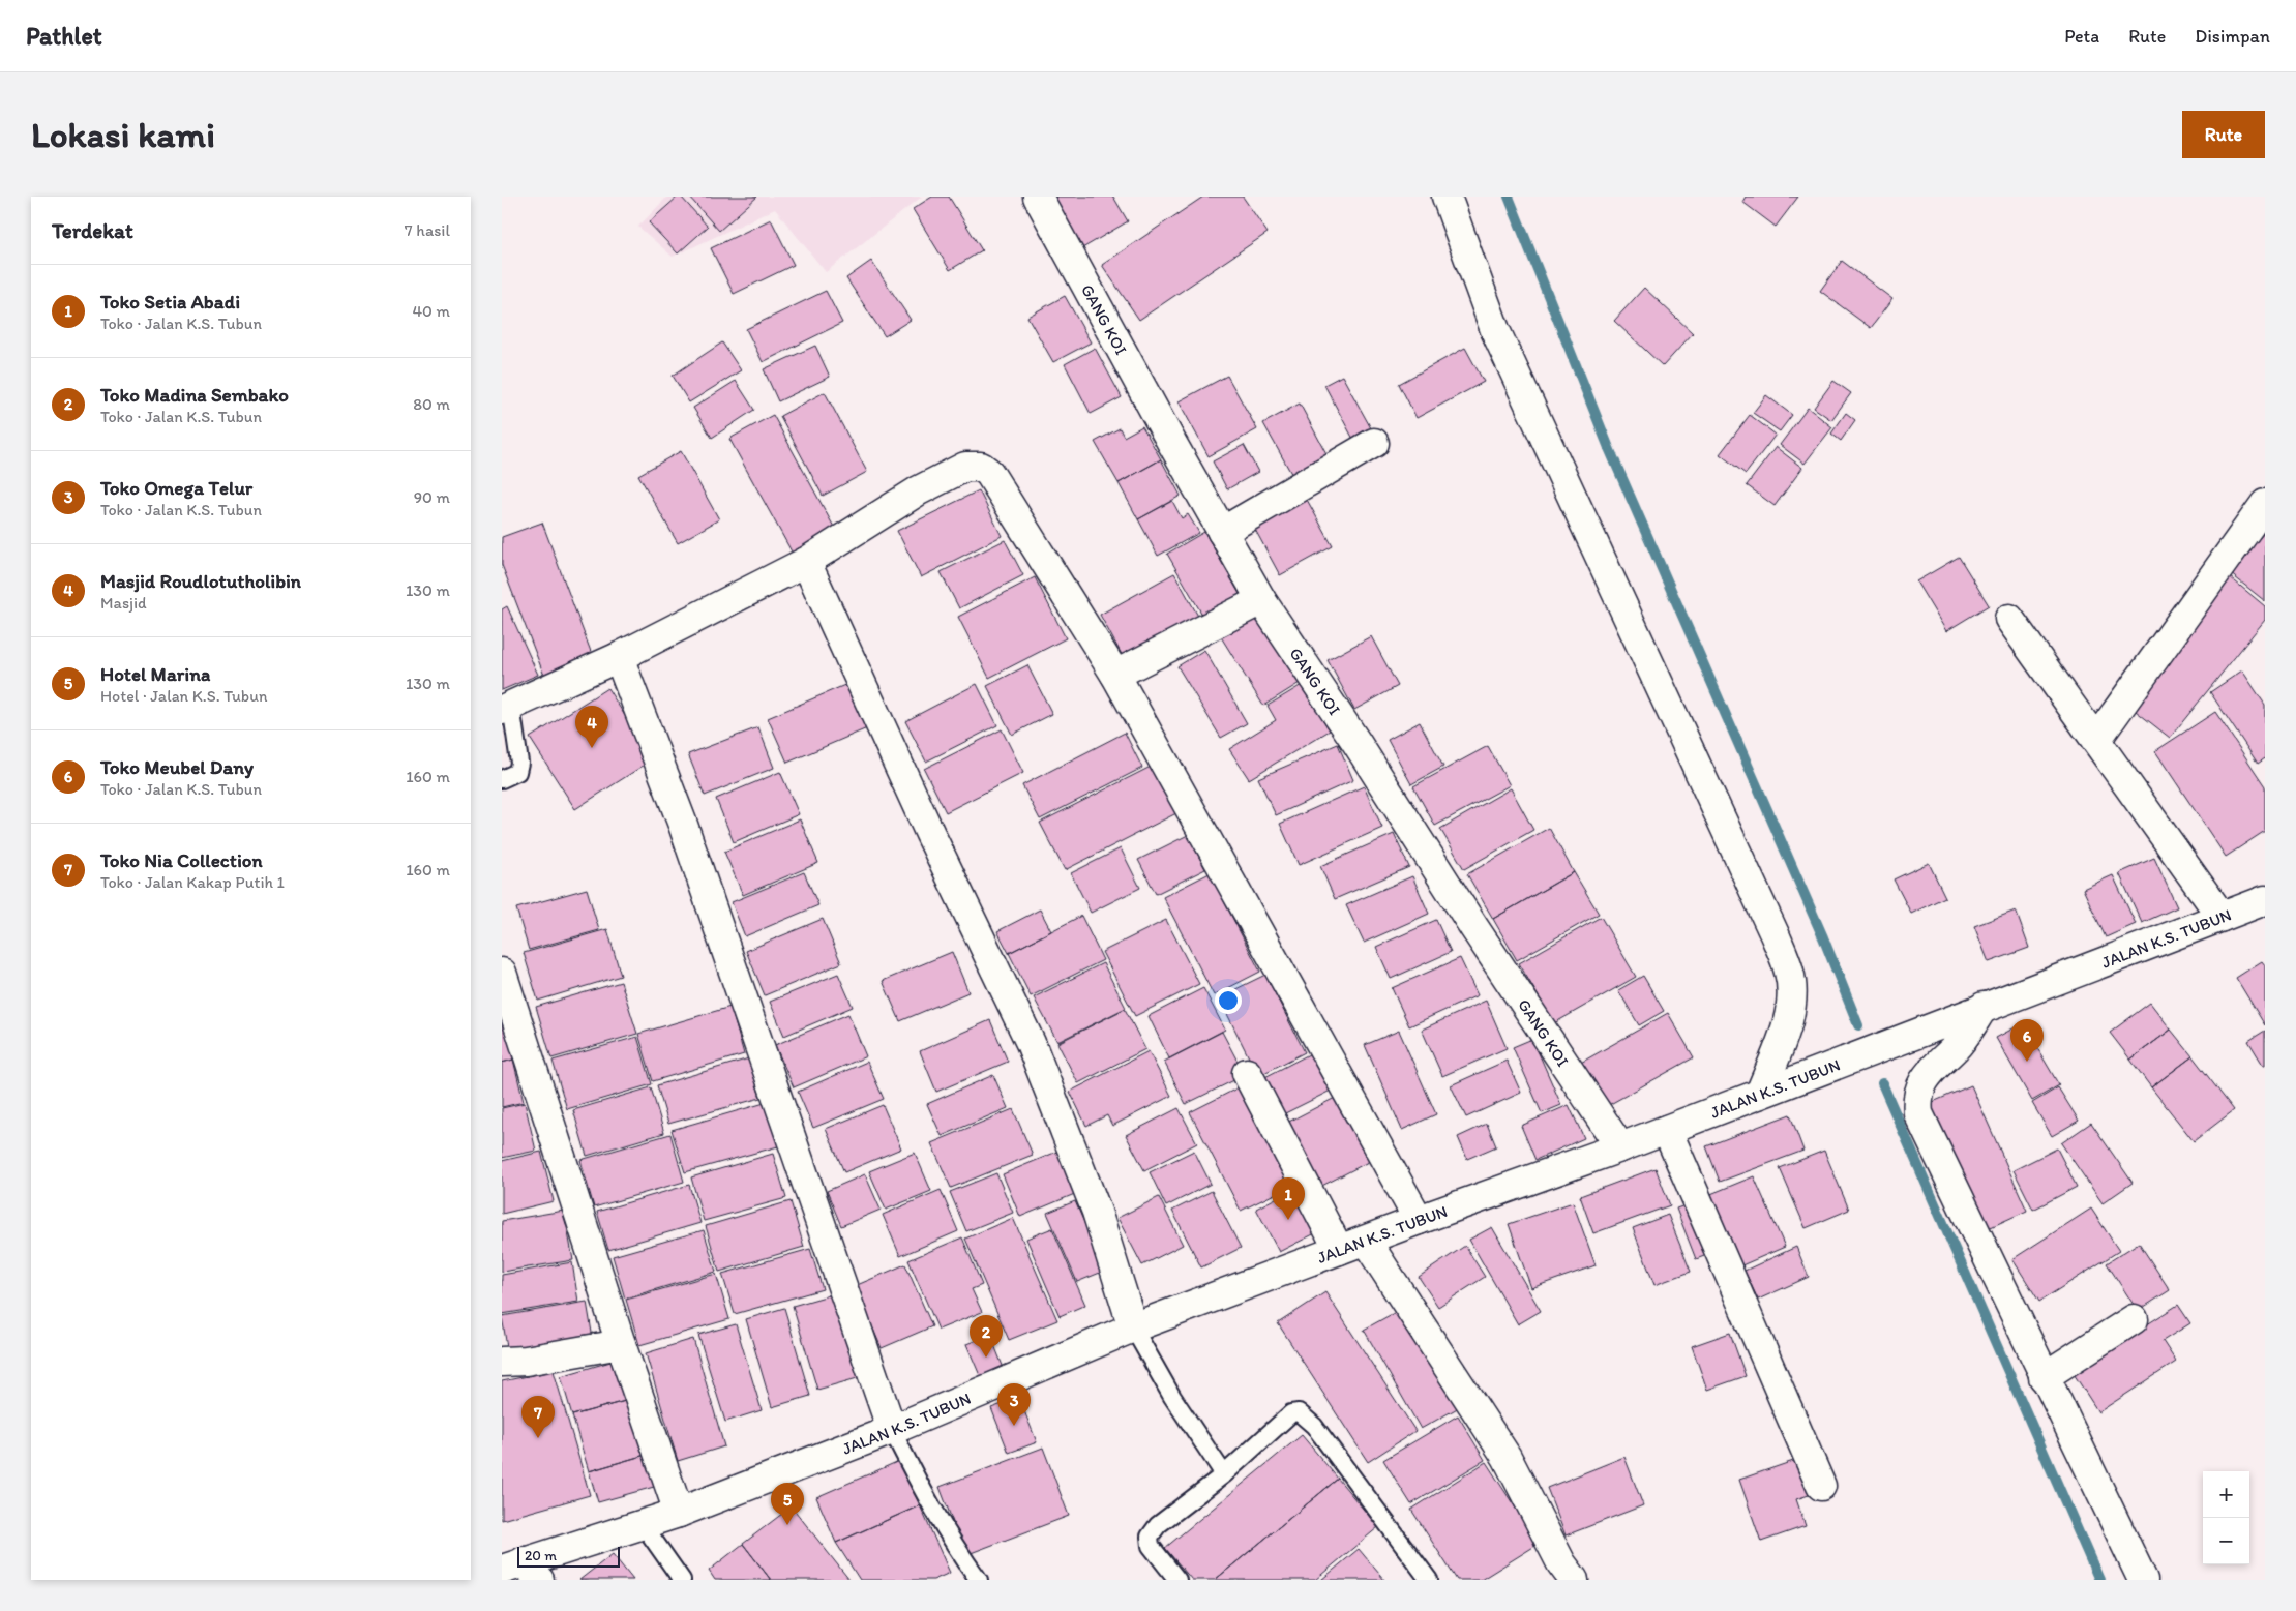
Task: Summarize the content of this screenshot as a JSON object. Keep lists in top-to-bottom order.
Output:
{
  "streets": {
    "street": ["GANG KOI", "JALAN K.S. TUBUN"]
  },
  "crossings": [
    ["GANG KOI", "JALAN K.S. TUBUN"]
  ],
  "scale_bar": "20 m",
  "page": {
    "header": "Pathlet",
    "nav": ["Peta", "Rute", "Disimpan"],
    "buttons": "Rute",
    "title": "Lokasi kami",
    "heading": ["Terdekat", "7 hasil"],
    "list": [
      {
        "mark": "1",
        "name": "Toko Setia Abadi",
        "note": "Toko · Jalan K.S. Tubun",
        "value": "40 m"
      },
      {
        "mark": "2",
        "name": "Toko Madina Sembako",
        "note": "Toko · Jalan K.S. Tubun",
        "value": "80 m"
      },
      {
        "mark": "3",
        "name": "Toko Omega Telur",
        "note": "Toko · Jalan K.S. Tubun",
        "value": "90 m"
      },
      {
        "mark": "4",
        "name": "Masjid Roudlotutholibin",
        "note": "Masjid",
        "value": "130 m"
      },
      {
        "mark": "5",
        "name": "Hotel Marina",
        "note": "Hotel · Jalan K.S. Tubun",
        "value": "130 m"
      },
      {
        "mark": "6",
        "name": "Toko Meubel Dany",
        "note": "Toko · Jalan K.S. Tubun",
        "value": "160 m"
      },
      {
        "mark": "7",
        "name": "Toko Nia Collection",
        "note": "Toko · Jalan Kakap Putih 1",
        "value": "160 m"
      }
    ],
    "pins": [
      "4",
      "6",
      "1",
      "2",
      "3",
      "7",
      "5"
    ],
    "map_buttons": ["+", "−"],
    "scale": "20 m"
  }
}
